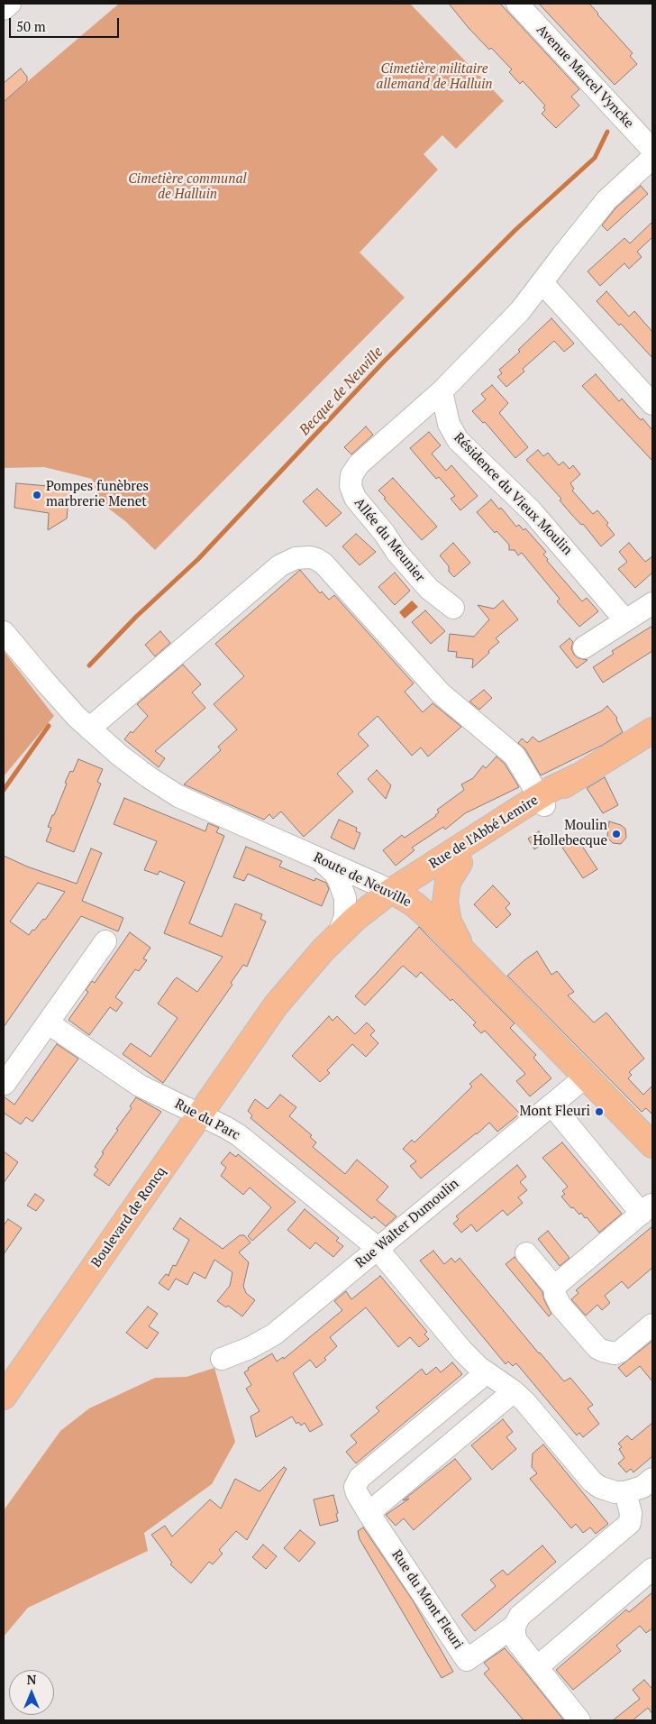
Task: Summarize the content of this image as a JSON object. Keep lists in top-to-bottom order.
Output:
{
  "streets": {
    "main road": ["Rue de l'Abbé Lemire", "Route de Neuville", "Boulevard de Roncq"],
    "street": [
      "Avenue Marcel Vyncke",
      "Résidence du Vieux Moulin",
      "Allée du Meunier",
      "Rue du Parc",
      "Rue Walter Dumoulin",
      "Rue du Mont Fleuri"
    ]
  },
  "crossings": [
    ["Résidence du Vieux Moulin", "Allée du Meunier"],
    ["Rue de l'Abbé Lemire", "Route de Neuville"],
    ["Rue de l'Abbé Lemire", "Boulevard de Roncq"],
    ["Route de Neuville", "Boulevard de Roncq"],
    ["Route de Neuville", "Rue Walter Dumoulin"],
    ["Rue du Parc", "Boulevard de Roncq"],
    ["Rue du Parc", "Rue Walter Dumoulin"],
    ["Rue du Parc", "Rue du Mont Fleuri"],
    ["Rue Walter Dumoulin", "Rue du Mont Fleuri"]
  ],
  "water": ["Becque de Neuville"],
  "parks": ["Cimetière militaire allemand de Halluin", "Cimetière communal de Halluin"],
  "places": ["Pompes funèbres marbrerie Menet", "Moulin Hollebecque", "Mont Fleuri"],
  "scale_bar": "50 m",
  "north": "top"
}
